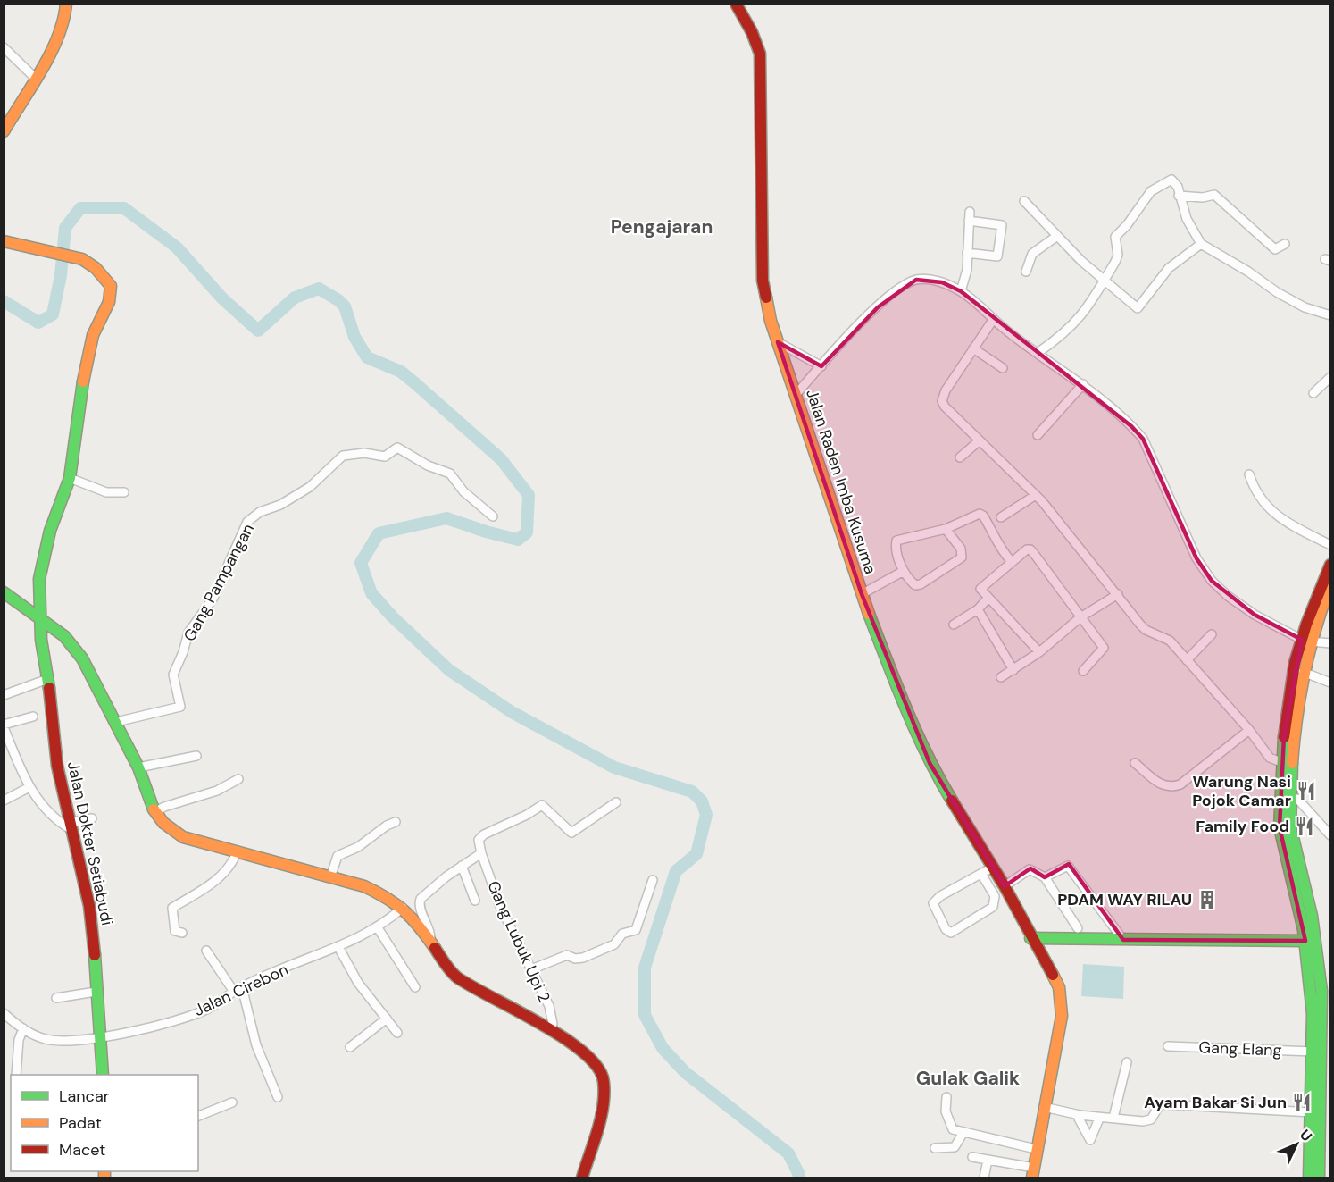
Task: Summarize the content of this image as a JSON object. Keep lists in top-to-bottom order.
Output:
{
  "streets": {
    "street": [
      "Jalan Raden Imba Kusuma",
      "Gang Pampangan",
      "Jalan Dokter Setiabudi",
      "Gang Lubuk Upi 2",
      "Jalan Cirebon",
      "Gang Elang"
    ]
  },
  "crossings": [
    ["Jalan Dokter Setiabudi", "Jalan Cirebon"]
  ],
  "districts": ["Pengajaran", "Gulak Galik"],
  "places": {
    "restaurant": ["Warung Nasi Pojok Camar", "Family Food", "Ayam Bakar Si Jun"],
    "building": ["PDAM WAY RILAU"]
  },
  "legend": ["Lancar", "Padat", "Macet"],
  "north": "top right"
}
